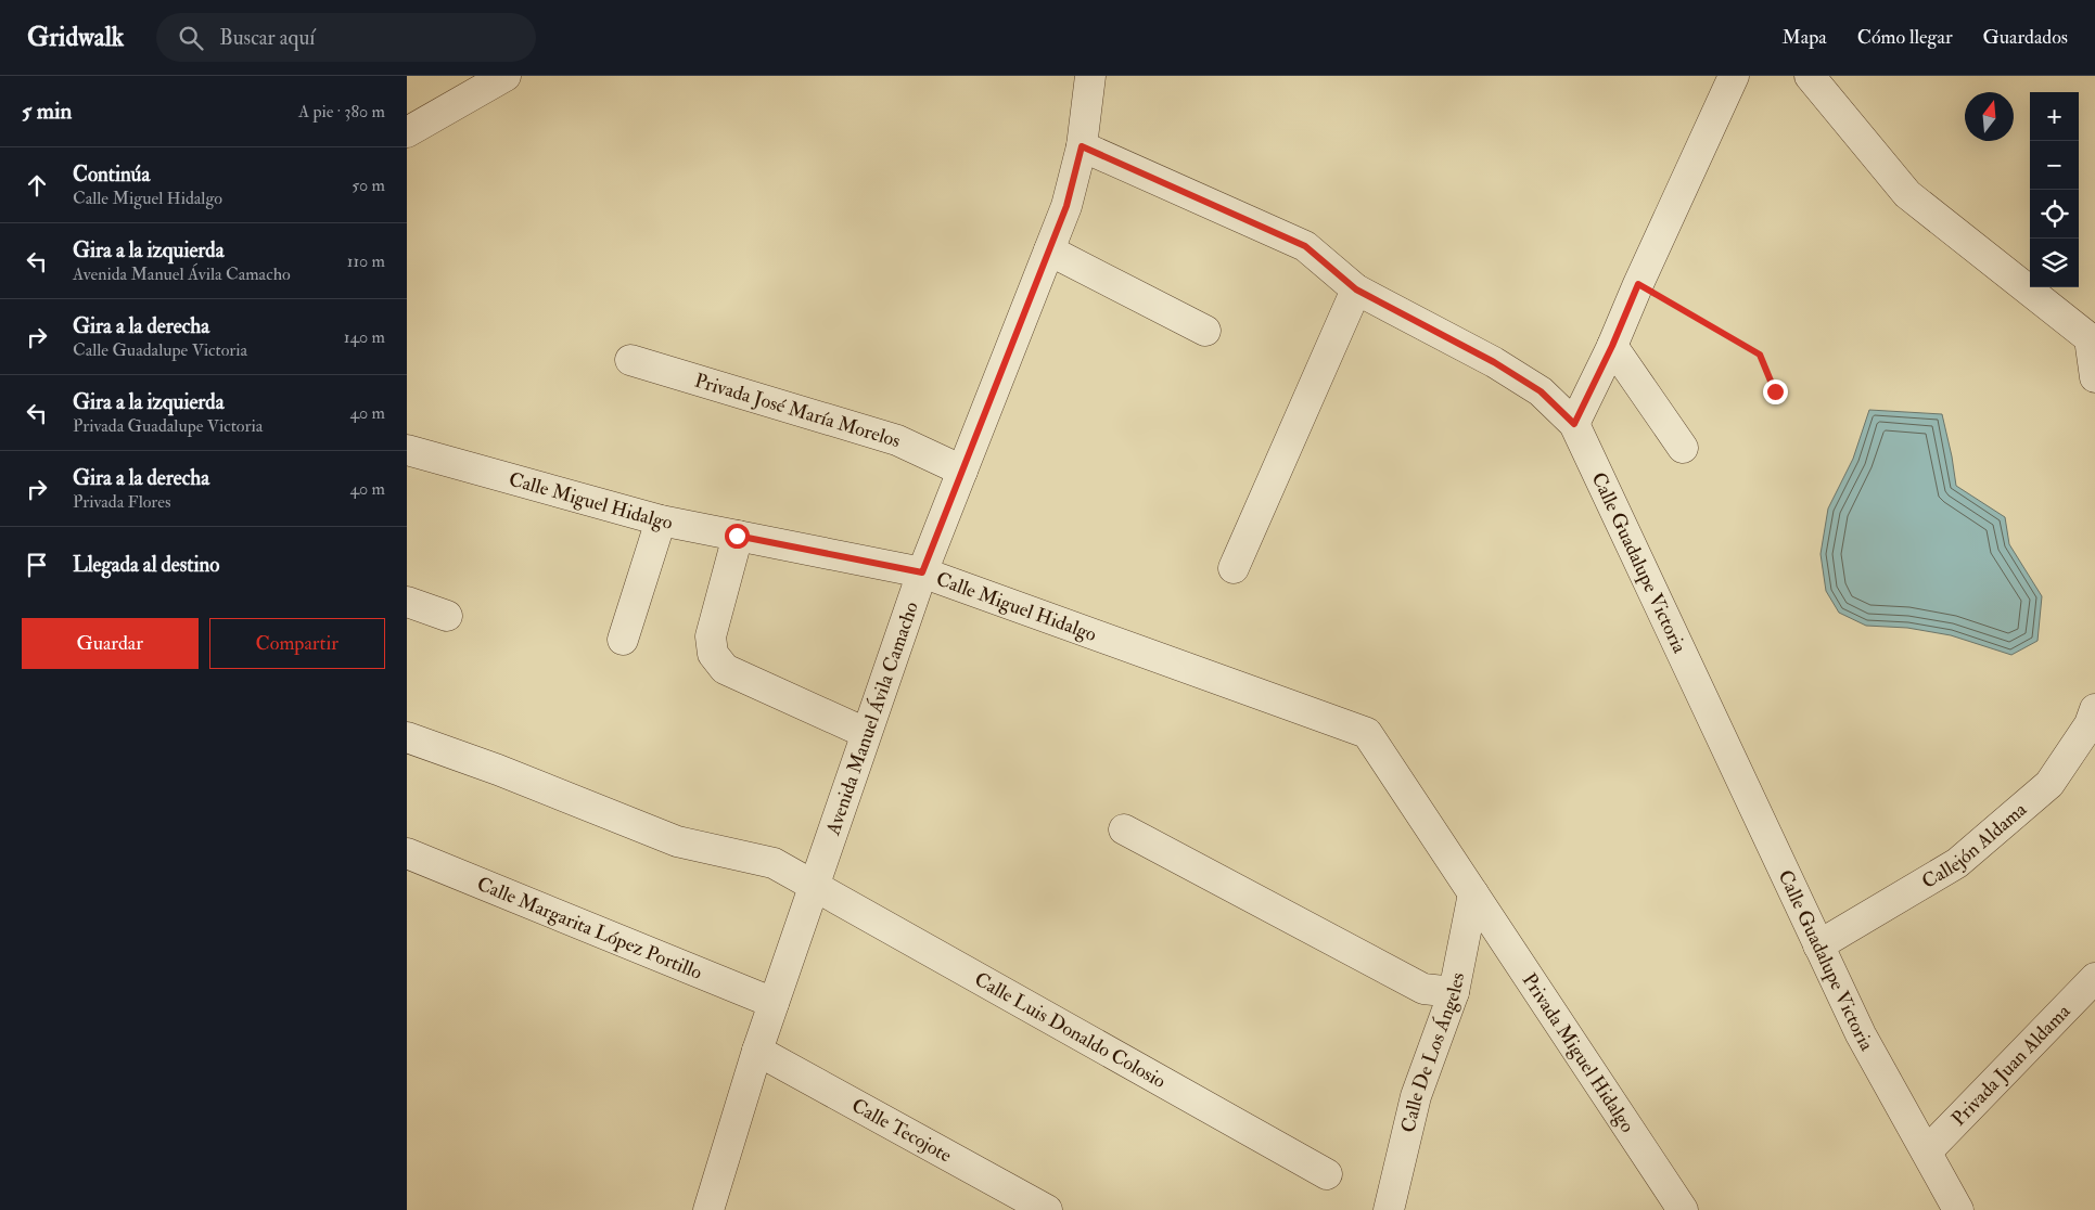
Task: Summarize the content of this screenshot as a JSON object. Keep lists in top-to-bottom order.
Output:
{
  "streets": {
    "street": [
      "Privada José María Morelos",
      "Calle Miguel Hidalgo",
      "Calle Guadalupe Victoria",
      "Avenida Manuel Ávila Camacho",
      "Callejón Aldama",
      "Calle Margarita López Portillo",
      "Calle Luis Donaldo Colosio",
      "Calle De Los Ángeles",
      "Privada Miguel Hidalgo",
      "Privada Juan Aldama",
      "Calle Tecojote"
    ]
  },
  "crossings": [
    ["Privada José María Morelos", "Avenida Manuel Ávila Camacho"],
    ["Calle Miguel Hidalgo", "Avenida Manuel Ávila Camacho"],
    ["Calle Miguel Hidalgo", "Calle De Los Ángeles"],
    ["Calle Miguel Hidalgo", "Privada Miguel Hidalgo"],
    ["Calle Guadalupe Victoria", "Avenida Manuel Ávila Camacho"],
    ["Calle Guadalupe Victoria", "Callejón Aldama"],
    ["Calle Guadalupe Victoria", "Privada Juan Aldama"],
    ["Avenida Manuel Ávila Camacho", "Calle Margarita López Portillo"],
    ["Avenida Manuel Ávila Camacho", "Calle Luis Donaldo Colosio"],
    ["Avenida Manuel Ávila Camacho", "Calle Tecojote"],
    ["Calle De Los Ángeles", "Privada Miguel Hidalgo"]
  ],
  "north": "top",
  "page": {
    "header": "Gridwalk",
    "search": "Buscar aquí",
    "nav": ["Mapa", "Cómo llegar", "Guardados"],
    "heading": ["5 min", "A pie · 380 m"],
    "map_buttons": ["+", "−"],
    "list": [
      ["Continúa", "Calle Miguel Hidalgo", "50 m"],
      ["Gira a la izquierda", "Avenida Manuel Ávila Camacho", "110 m"],
      ["Gira a la derecha", "Calle Guadalupe Victoria", "140 m"],
      ["Gira a la izquierda", "Privada Guadalupe Victoria", "40 m"],
      ["Gira a la derecha", "Privada Flores", "40 m"],
      "Llegada al destino"
    ],
    "buttons": ["Guardar", "Compartir"]
  }
}
